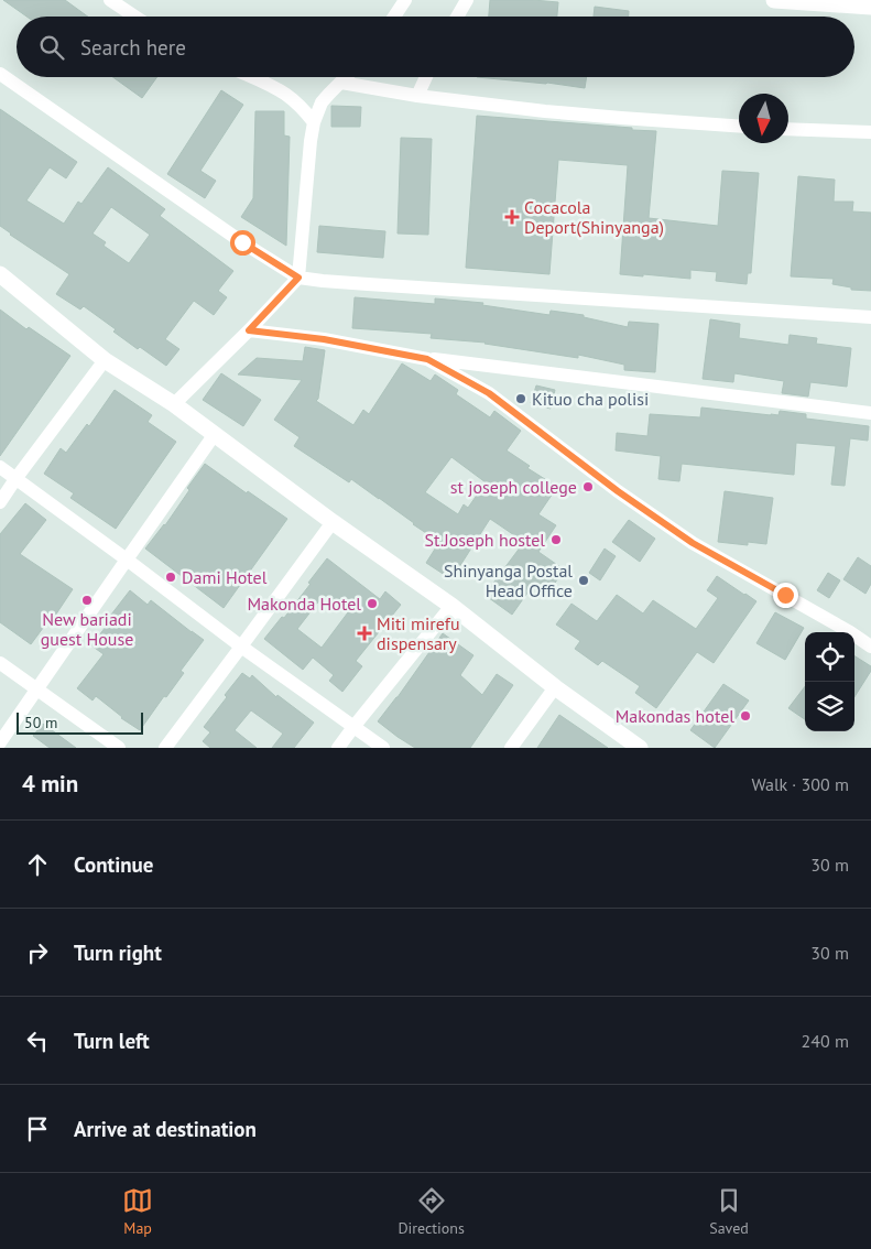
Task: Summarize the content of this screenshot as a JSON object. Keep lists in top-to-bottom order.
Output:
{
  "places": {
    "health": ["Cocacola Deport(Shinyanga)", "Miti mirefu dispensary"],
    "other": [
      "Kituo cha polisi",
      "st joseph college",
      "St.Joseph hostel",
      "Dami Hotel",
      "Shinyanga Postal Head Office",
      "New bariadi guest House",
      "Makonda Hotel",
      "Makondas hotel"
    ]
  },
  "scale_bar": "50 m",
  "north": "bottom",
  "page": {
    "search": "Search here",
    "scale": "50 m",
    "heading": ["4 min", "Walk · 300 m"],
    "list": [
      ["Continue", "30 m"],
      ["Turn right", "30 m"],
      ["Turn left", "240 m"],
      "Arrive at destination"
    ],
    "nav": ["Map", "Directions", "Saved"]
  }
}
